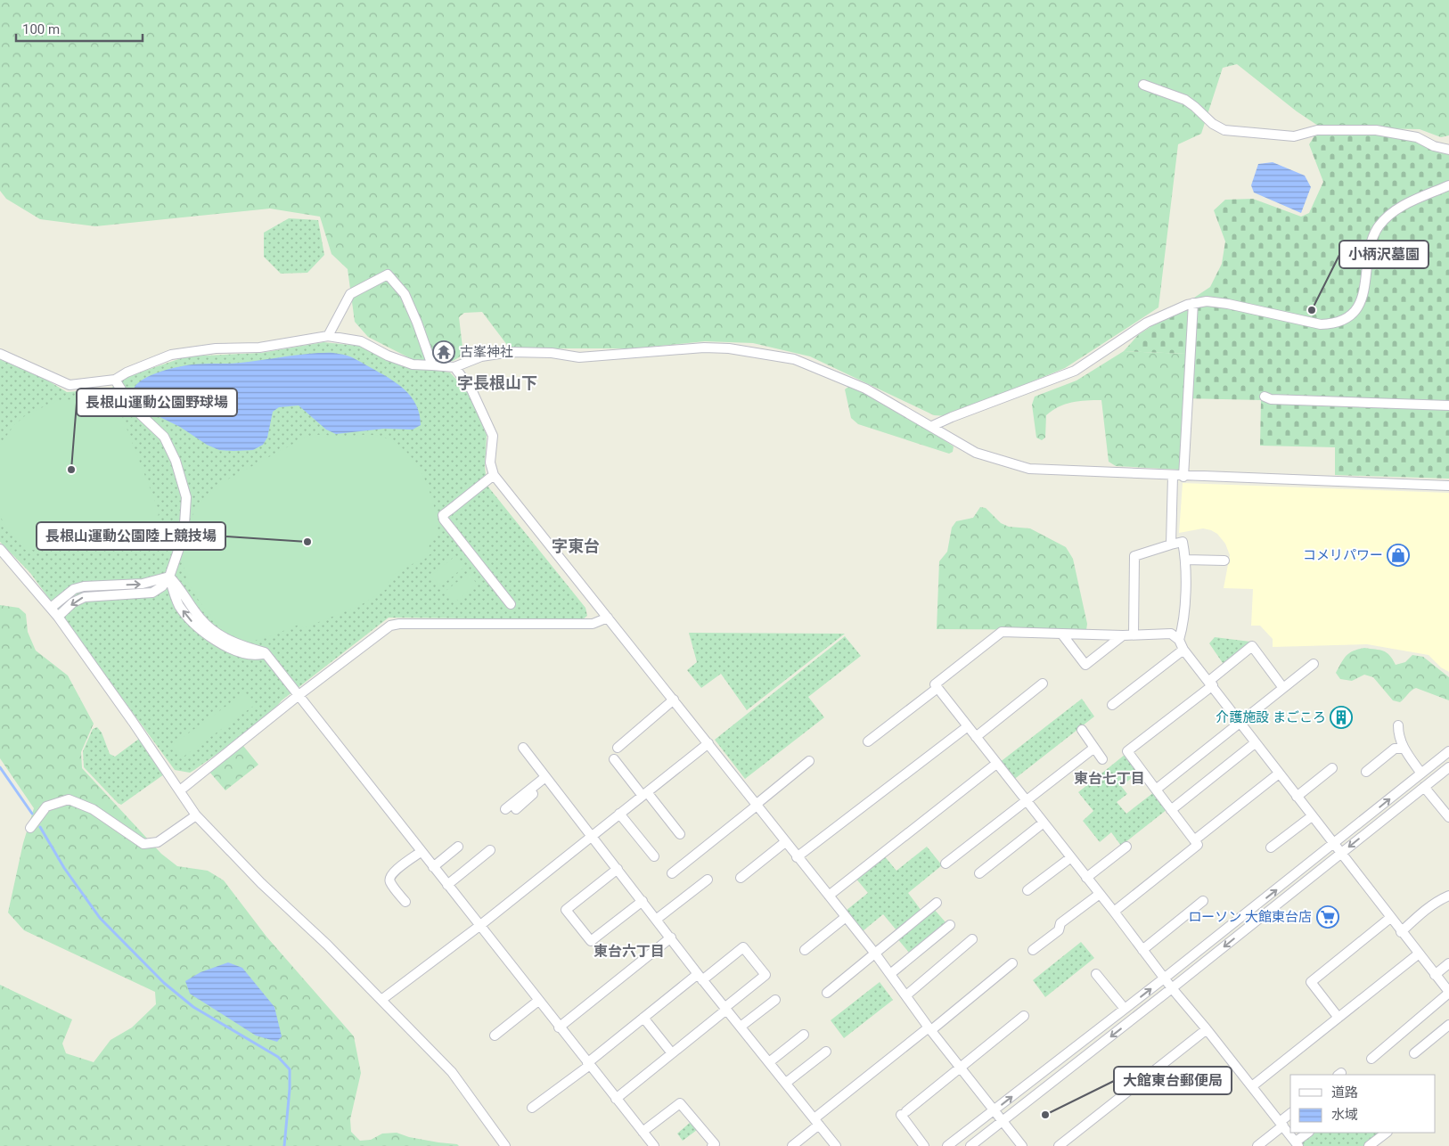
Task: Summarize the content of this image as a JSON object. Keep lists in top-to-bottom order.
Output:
{
  "districts": [
    "字長根山下",
    "字東台",
    "東台七丁目",
    "東台六丁目"
  ],
  "places": {
    "other": [
      "小柄沢墓園",
      "長根山運動公園野球場",
      "長根山運動公園陸上競技場",
      "大館東台郵便局"
    ],
    "temple": ["古峯神社"],
    "shop": ["コメリパワー"],
    "building": ["介護施設 まごころ"],
    "supermarket": ["ローソン 大館東台店"]
  },
  "legend": ["道路", "水域"],
  "scale_bar": "100 m"
}
